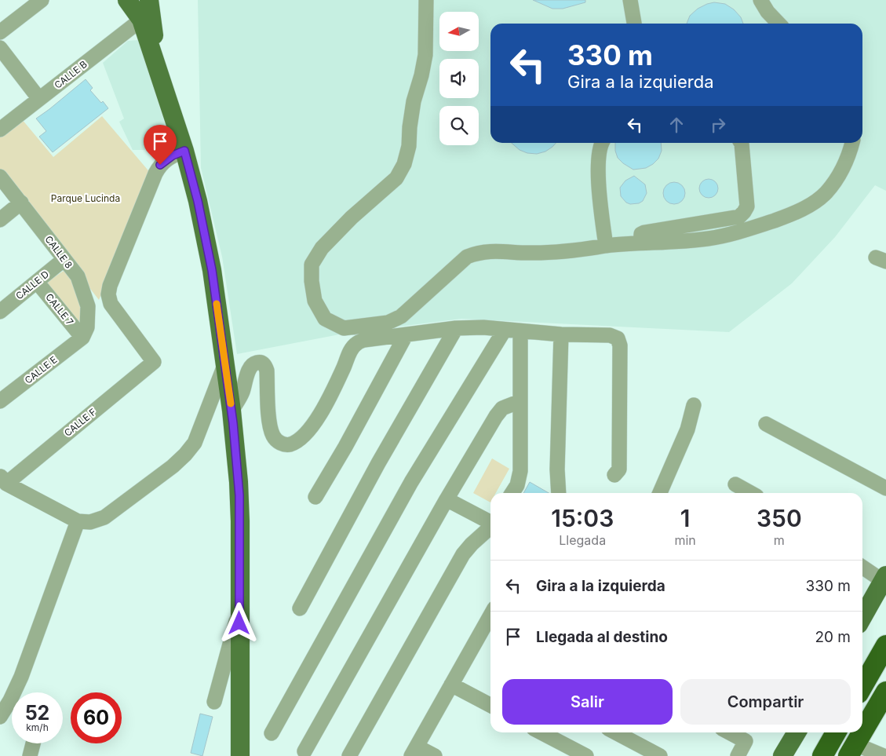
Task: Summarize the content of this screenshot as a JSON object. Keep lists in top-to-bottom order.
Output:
{
  "streets": {
    "street": [
      "CALLE B",
      "CALLE 8",
      "CALLE D",
      "CALLE 7",
      "CALLE E",
      "CALLE F"
    ]
  },
  "crossings": [
    ["CALLE 8", "CALLE D"],
    ["CALLE 8", "CALLE 7"],
    ["CALLE 8", "CALLE E"],
    ["CALLE D", "CALLE 7"],
    ["CALLE 7", "CALLE E"]
  ],
  "parks": ["Parque Lucinda"],
  "north": "left",
  "page": {
    "turn": ["330 m", "Gira a la izquierda"],
    "eta": [
      "15:03",
      "Llegada",
      "1",
      "min",
      "350",
      "m"
    ],
    "list": [
      {
        "name": "Gira a la izquierda",
        "value": "330 m"
      },
      {
        "name": "Llegada al destino",
        "value": "20 m"
      }
    ],
    "buttons": ["Salir", "Compartir"],
    "speed": "52 km/h",
    "limit": "60"
  }
}
